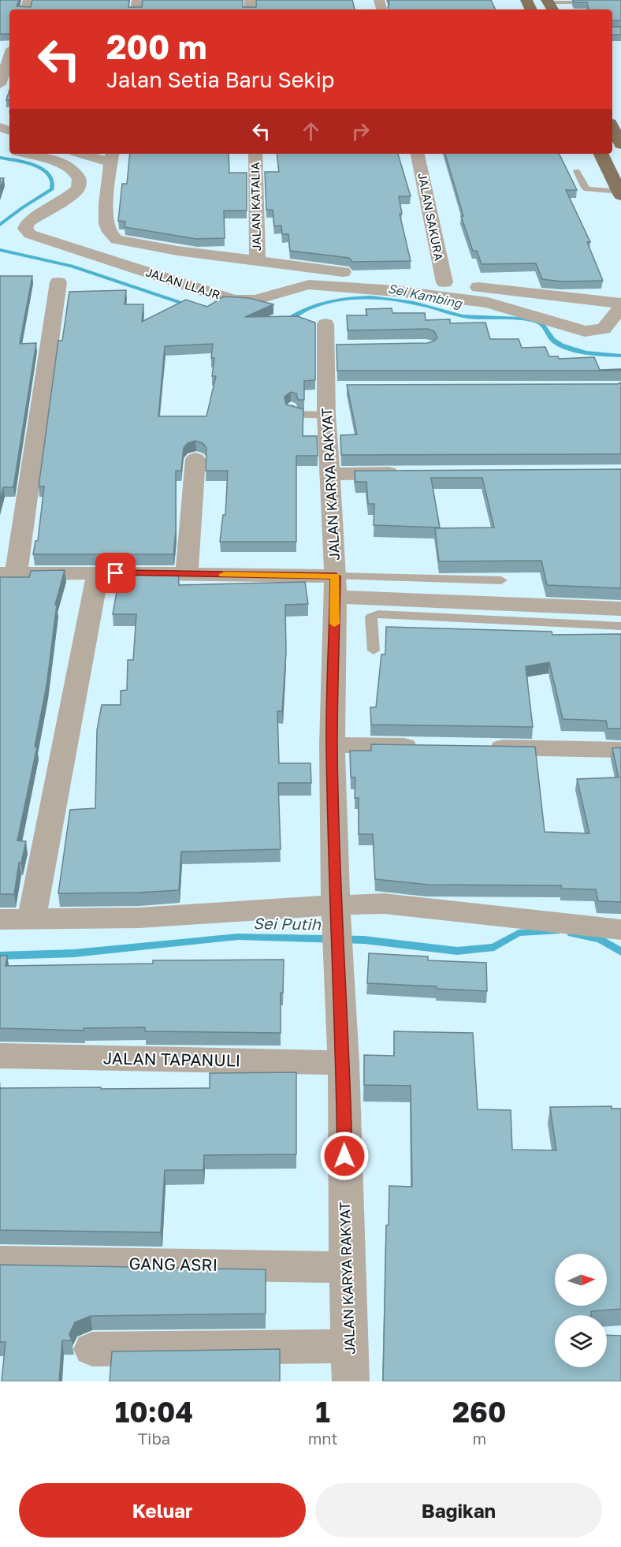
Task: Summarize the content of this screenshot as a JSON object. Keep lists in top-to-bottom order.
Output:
{
  "streets": {
    "street": [
      "JALAN KATALIA",
      "JALAN SAKURA",
      "JALAN LLAJR",
      "JALAN KARYA RAKYAT",
      "JALAN TAPANULI",
      "GANG ASRI"
    ]
  },
  "crossings": [
    ["JALAN KARYA RAKYAT", "JALAN TAPANULI"],
    ["JALAN KARYA RAKYAT", "GANG ASRI"]
  ],
  "water": ["Sei Kambing", "Sei Putih"],
  "north": "right",
  "page": {
    "turn": ["200 m", "Jalan Setia Baru Sekip"],
    "eta": [
      "10:04",
      "Tiba",
      "1",
      "mnt",
      "260",
      "m"
    ],
    "buttons": ["Keluar", "Bagikan"]
  }
}
